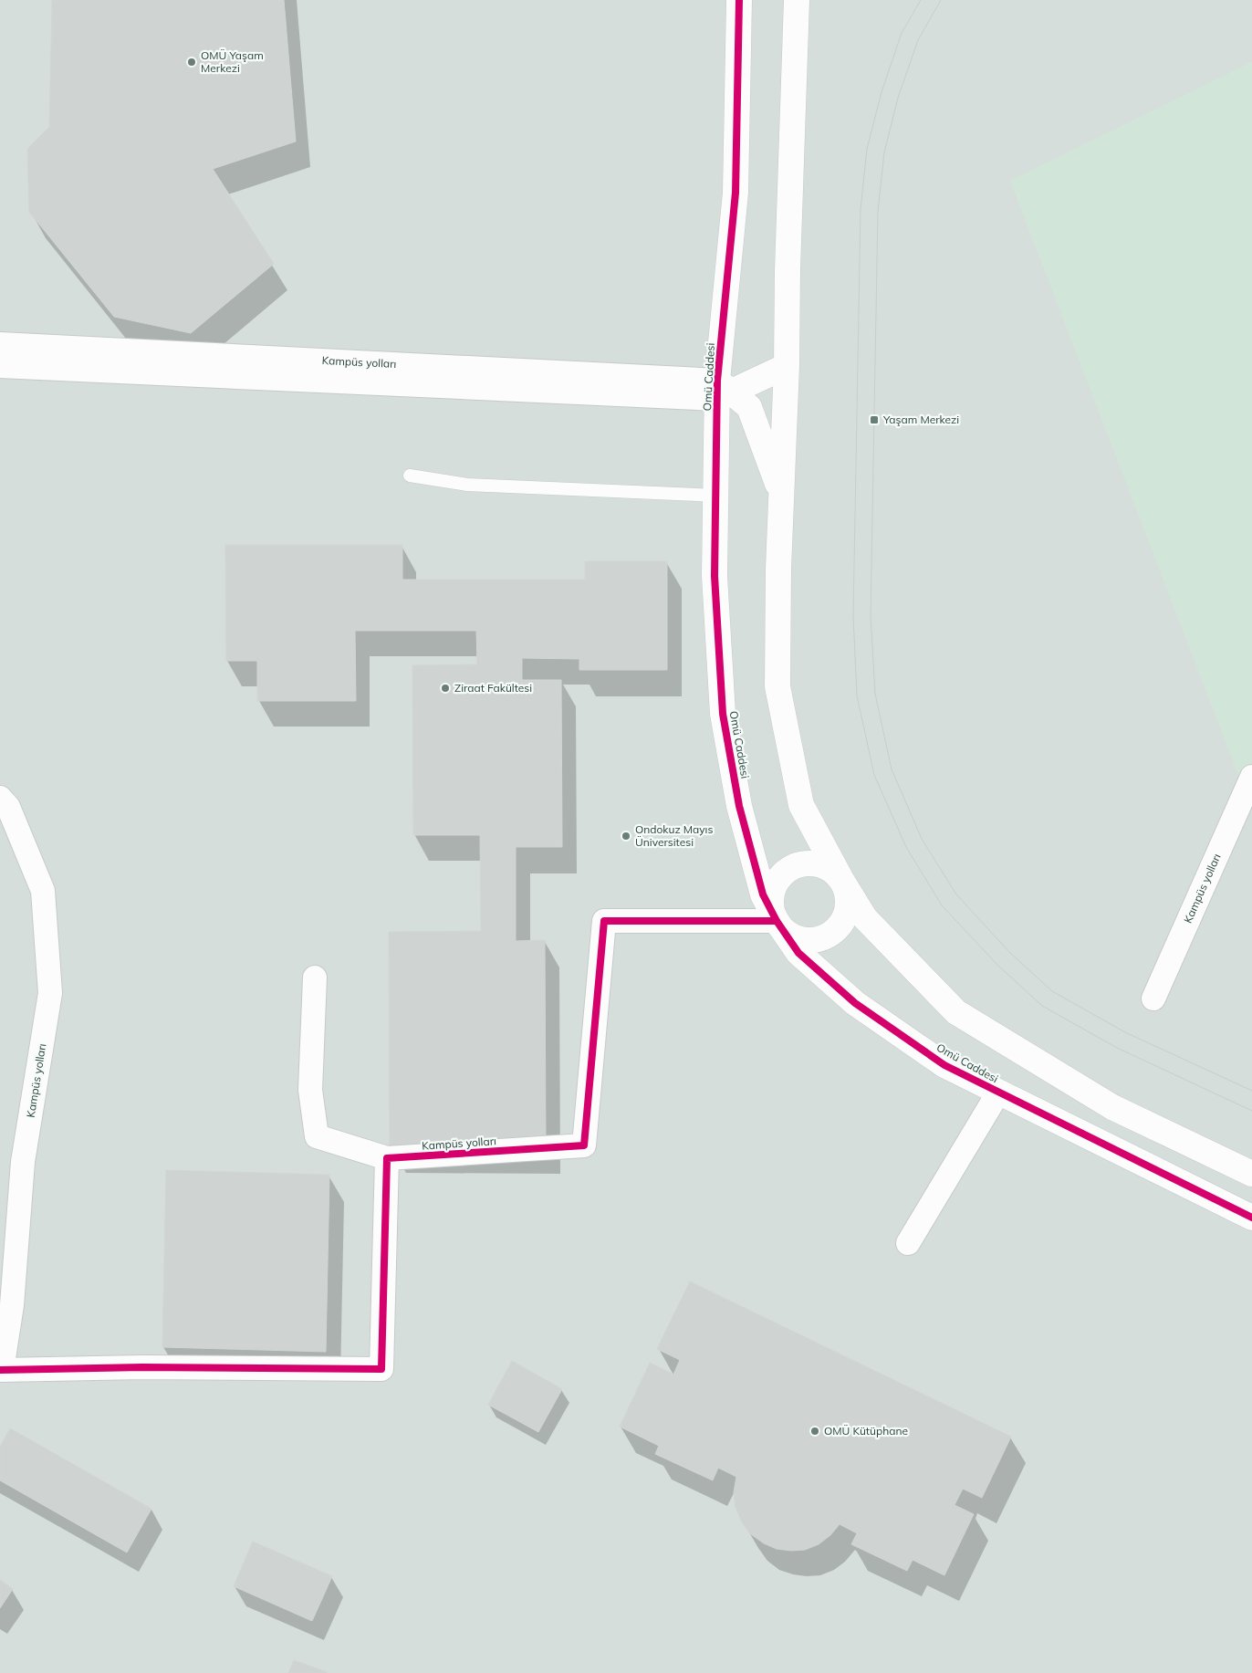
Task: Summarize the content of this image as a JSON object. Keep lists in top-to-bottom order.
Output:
{
  "streets": {
    "street": ["Kampüs yolları", "Omü Caddesi"]
  },
  "crossings": [
    ["Kampüs yolları", "Omü Caddesi"]
  ],
  "places": {
    "other": [
      "OMÜ Yaşam Merkezi",
      "Ziraat Fakültesi",
      "Ondokuz Mayıs Üniversitesi",
      "OMÜ Kütüphane"
    ],
    "transit": ["Yaşam Merkezi"]
  }
}
